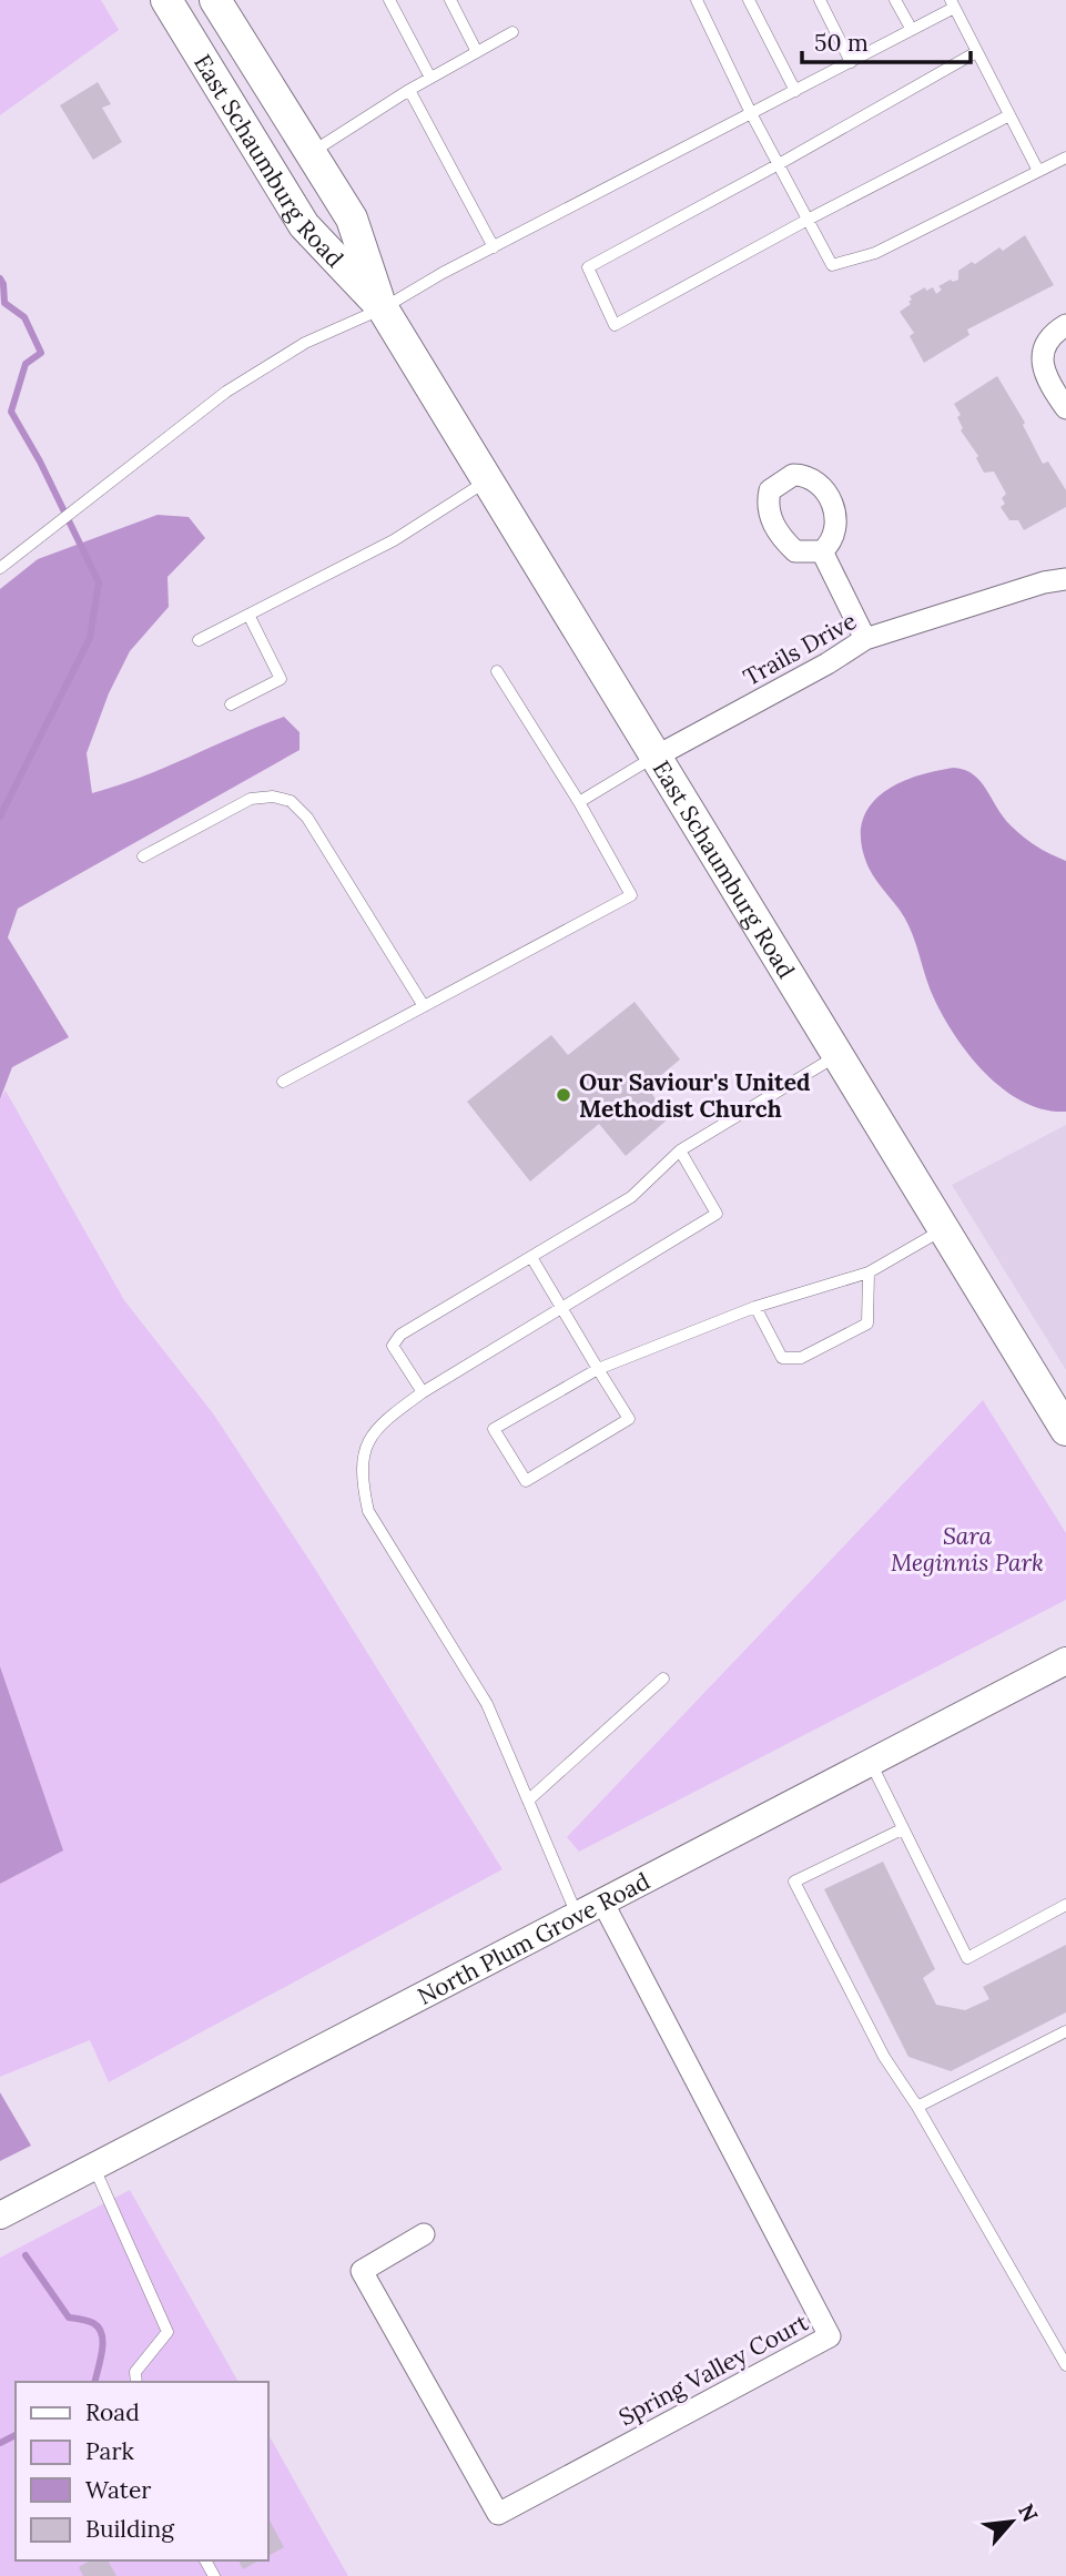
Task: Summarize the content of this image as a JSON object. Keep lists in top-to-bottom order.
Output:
{
  "streets": {
    "main road": ["East Schaumburg Road"],
    "street": ["Trails Drive", "North Plum Grove Road", "Spring Valley Court"]
  },
  "crossings": [
    ["East Schaumburg Road", "Trails Drive"],
    ["North Plum Grove Road", "Spring Valley Court"]
  ],
  "parks": ["Sara Meginnis Park"],
  "places": ["Our Saviour's United Methodist Church"],
  "legend": [
    "Road",
    "Park",
    "Water",
    "Building"
  ],
  "scale_bar": "50 m",
  "north": "top right"
}
